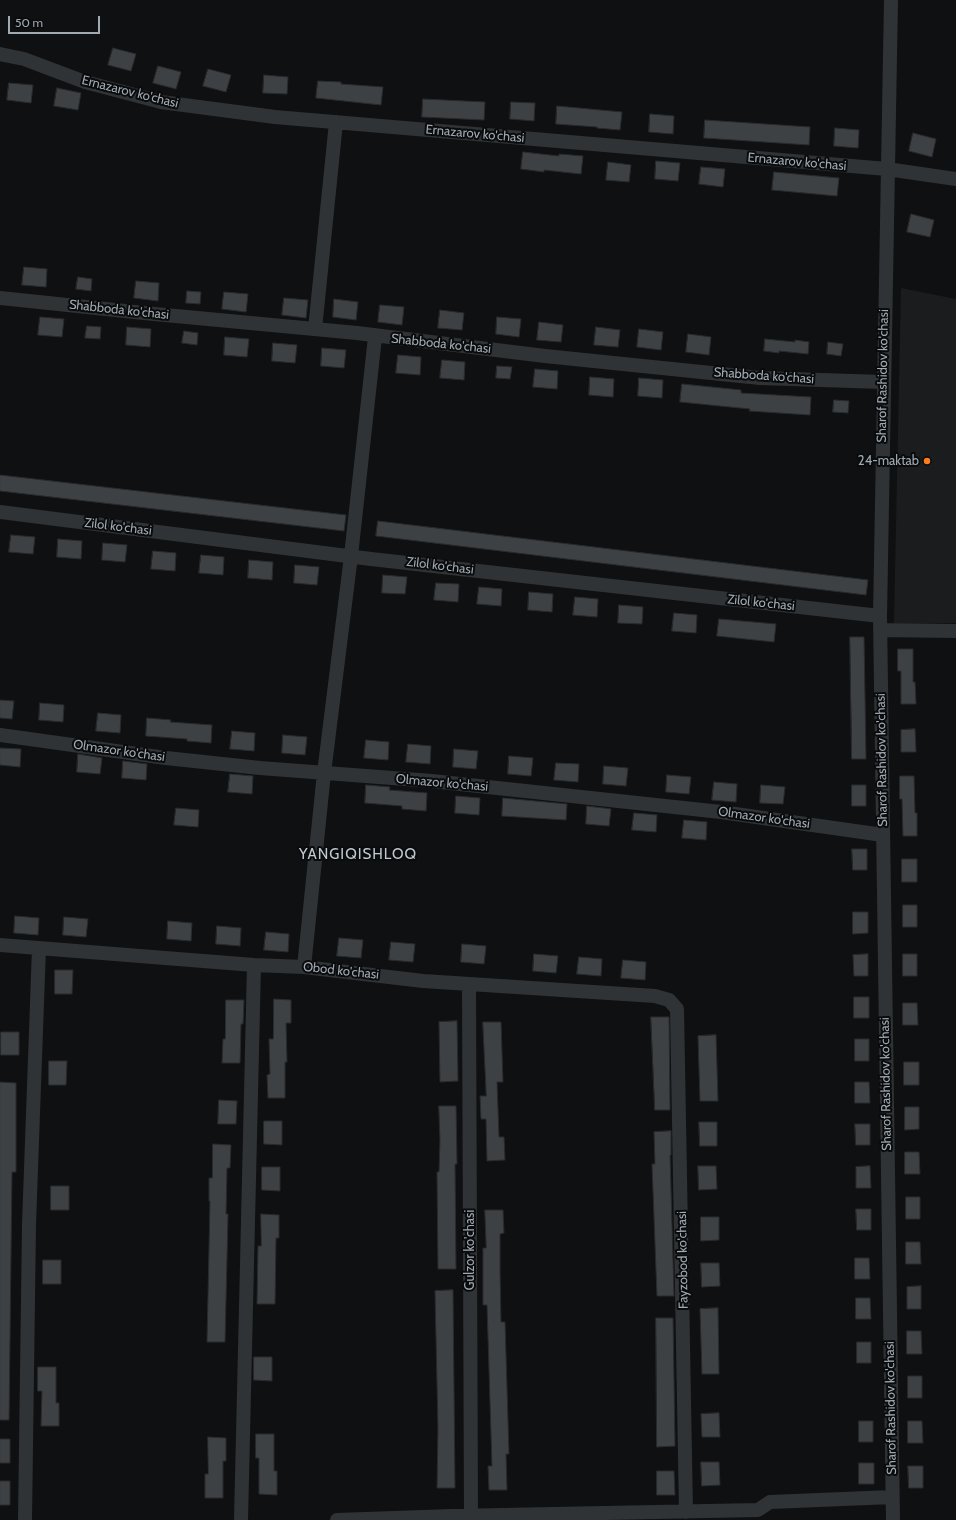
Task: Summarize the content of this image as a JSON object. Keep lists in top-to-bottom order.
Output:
{
  "streets": {
    "street": [
      "Ernazarov ko'chasi",
      "Shabboda ko'chasi",
      "Sharof Rashidov ko'chasi",
      "Zilol ko'chasi",
      "Olmazor ko'chasi",
      "Obod ko'chasi",
      "Gulzor ko'chasi",
      "Fayzobod ko'chasi"
    ]
  },
  "crossings": [
    ["Ernazarov ko'chasi", "Sharof Rashidov ko'chasi"],
    ["Shabboda ko'chasi", "Sharof Rashidov ko'chasi"],
    ["Sharof Rashidov ko'chasi", "Zilol ko'chasi"],
    ["Sharof Rashidov ko'chasi", "Olmazor ko'chasi"],
    ["Obod ko'chasi", "Gulzor ko'chasi"],
    ["Obod ko'chasi", "Fayzobod ko'chasi"]
  ],
  "districts": ["YANGIQISHLOQ"],
  "places": ["24-maktab"],
  "scale_bar": "50 m"
}
